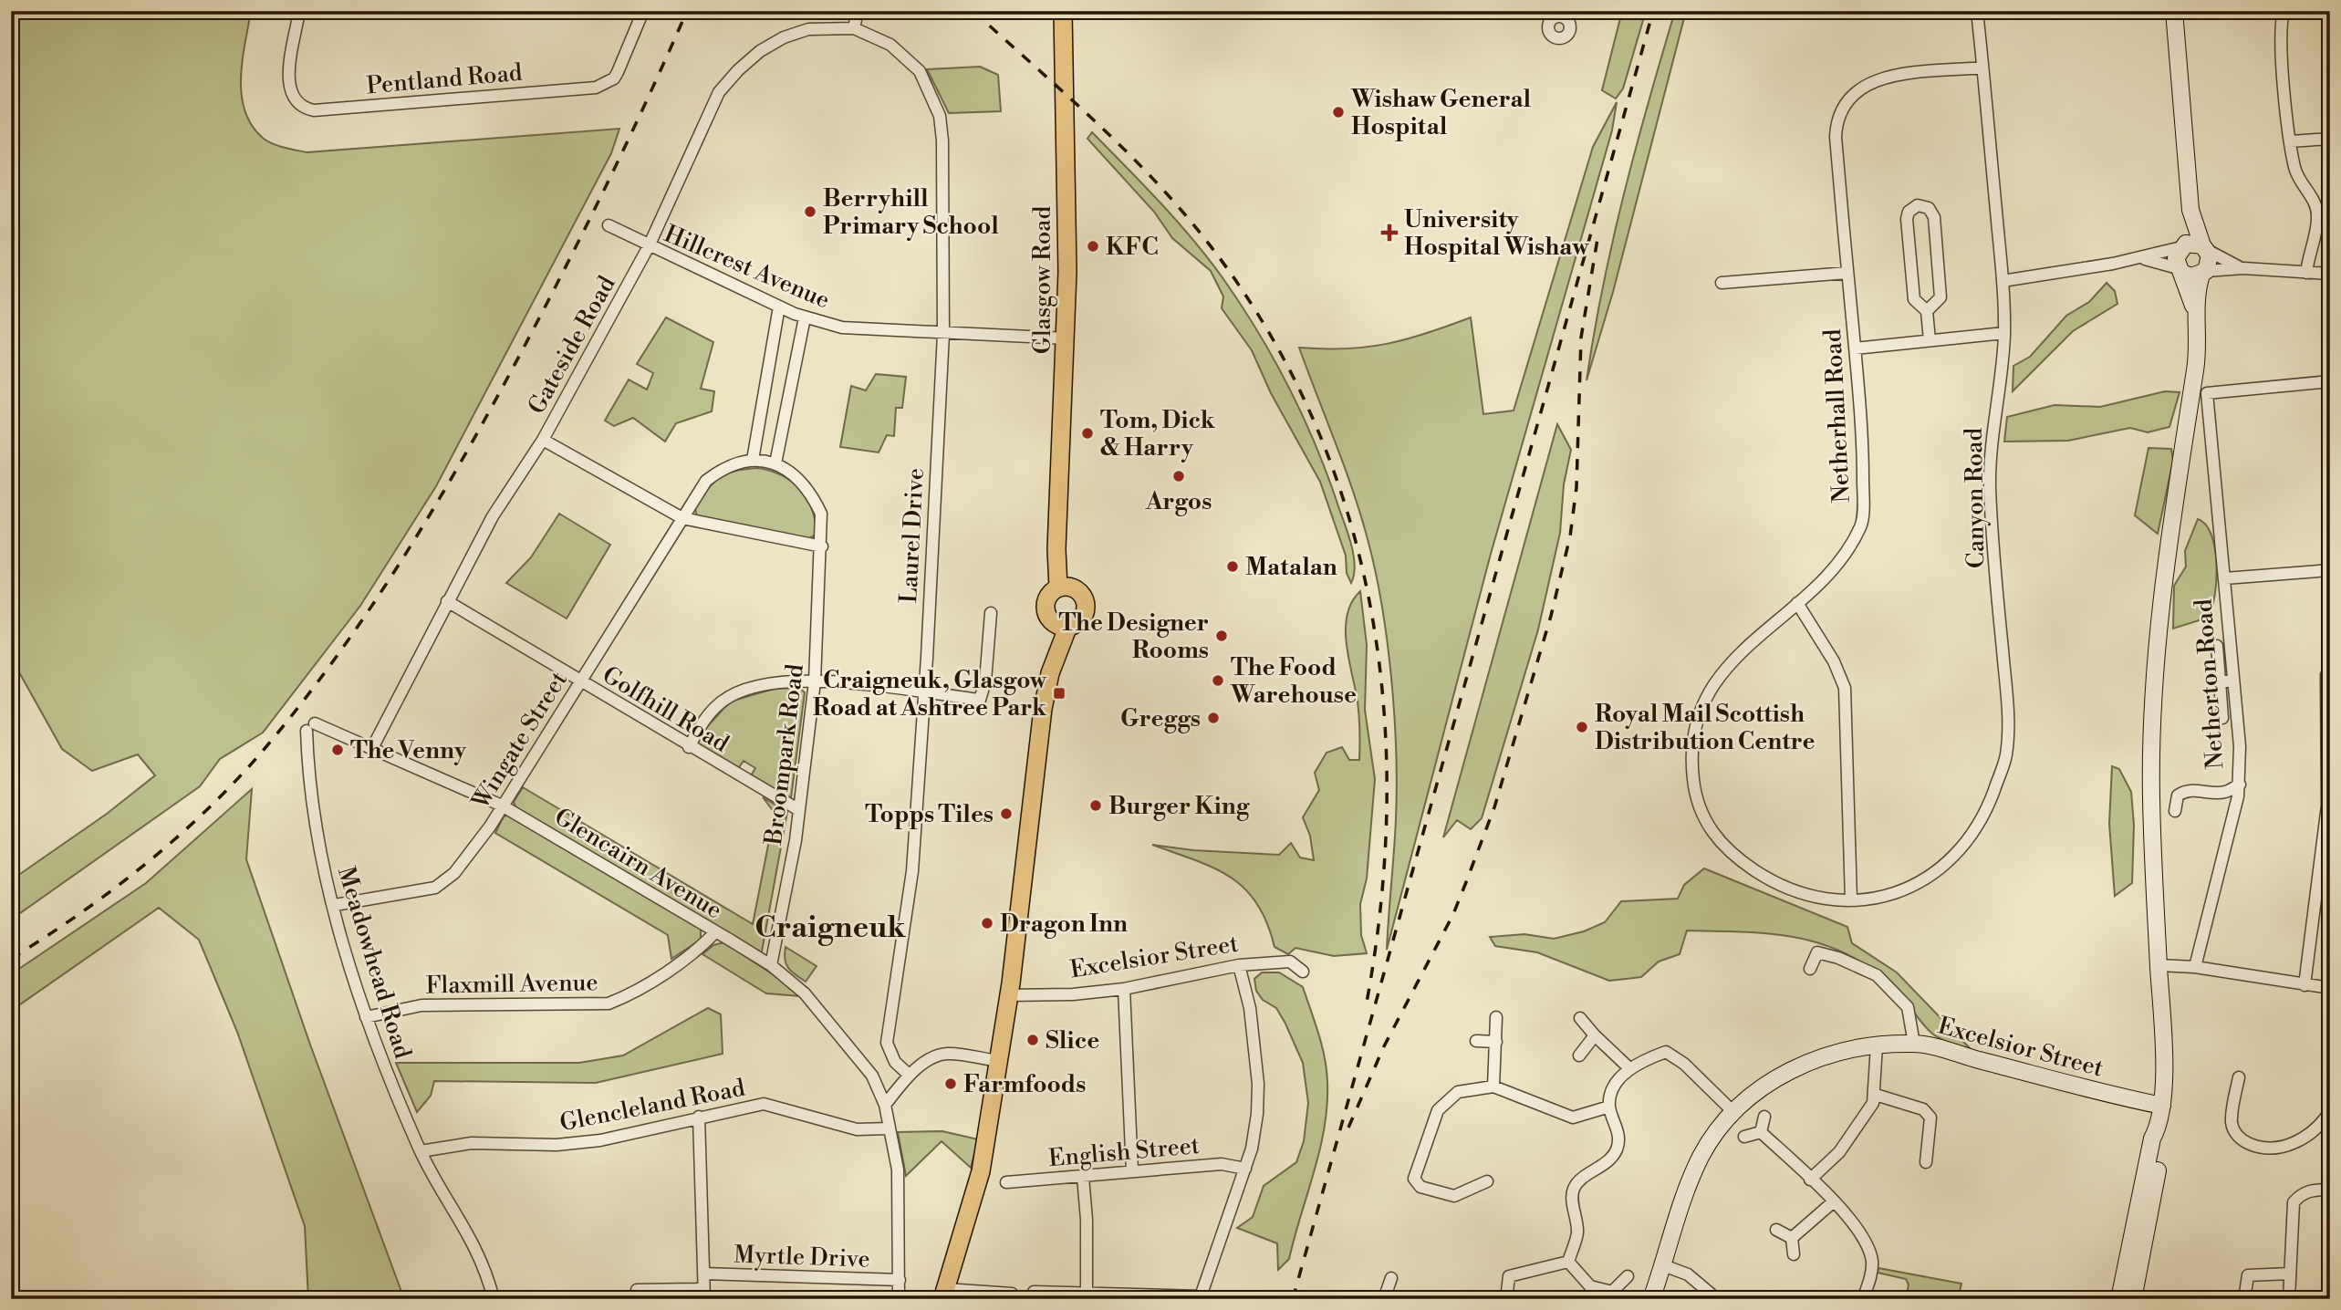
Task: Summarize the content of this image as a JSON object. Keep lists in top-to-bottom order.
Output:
{
  "streets": {
    "main road": ["Glasgow Road", "Excelsior Street"],
    "street": [
      "Pentland Road",
      "Hillcrest Avenue",
      "Gateside Road",
      "Netherhall Road",
      "Canyon Road",
      "Laurel Drive",
      "Netherton Road",
      "Golfhill Road",
      "Wingate Street",
      "Broompark Road",
      "Glencairn Avenue",
      "Meadowhead Road",
      "Flaxmill Avenue",
      "Glencleland Road",
      "English Street",
      "Myrtle Drive"
    ]
  },
  "crossings": [
    ["Hillcrest Avenue", "Glasgow Road"],
    ["Hillcrest Avenue", "Gateside Road"],
    ["Hillcrest Avenue", "Laurel Drive"],
    ["Gateside Road", "Laurel Drive"],
    ["Gateside Road", "Golfhill Road"],
    ["Gateside Road", "Glencairn Avenue"],
    ["Netherhall Road", "Canyon Road"],
    ["Golfhill Road", "Wingate Street"],
    ["Golfhill Road", "Broompark Road"],
    ["Wingate Street", "Glencairn Avenue"],
    ["Wingate Street", "Meadowhead Road"],
    ["Broompark Road", "Glencairn Avenue"],
    ["Glencairn Avenue", "Meadowhead Road"],
    ["Glencairn Avenue", "Flaxmill Avenue"],
    ["Glencairn Avenue", "Glencleland Road"],
    ["Glencairn Avenue", "Myrtle Drive"],
    ["Meadowhead Road", "Flaxmill Avenue"],
    ["Meadowhead Road", "Glencleland Road"]
  ],
  "districts": ["Craigneuk"],
  "places": {
    "other": [
      "Wishaw General Hospital",
      "Berryhill Primary School",
      "KFC",
      "Tom, Dick & Harry",
      "Argos",
      "Matalan",
      "The Designer Rooms",
      "The Food Warehouse",
      "Greggs",
      "Royal Mail Scottish Distribution Centre",
      "The Venny",
      "Burger King",
      "Topps Tiles",
      "Dragon Inn",
      "Slice",
      "Farmfoods"
    ],
    "health": ["University Hospital Wishaw"],
    "transit": ["Craigneuk, Glasgow Road at Ashtree Park"]
  }
}
